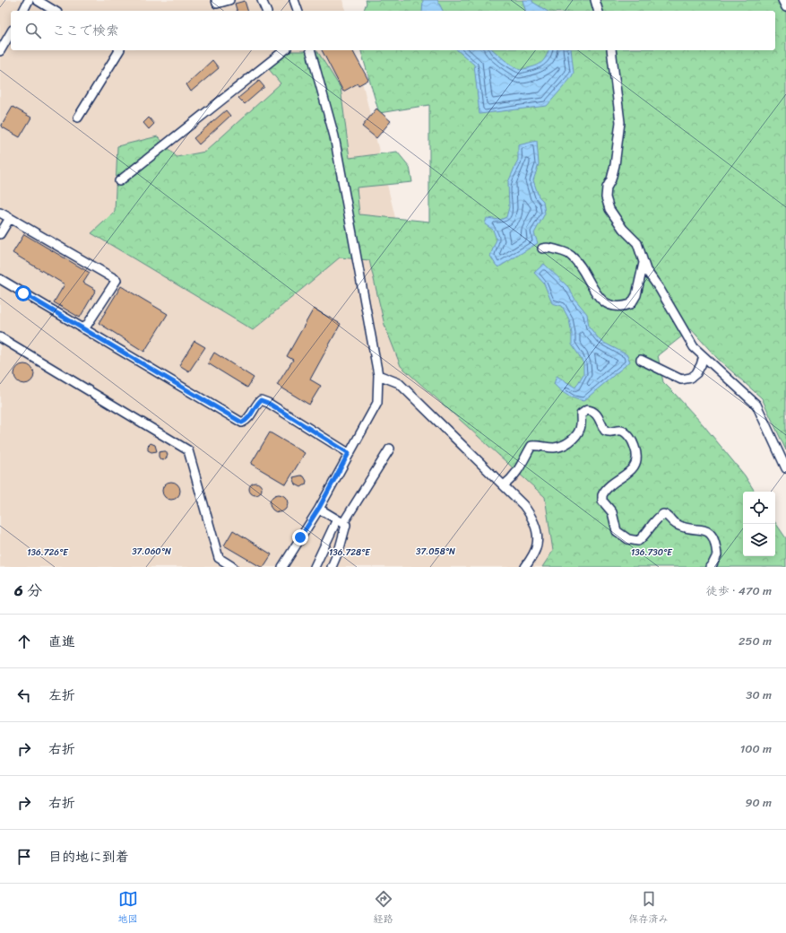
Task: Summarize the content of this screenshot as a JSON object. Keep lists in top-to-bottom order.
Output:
{
  "page": {
    "search": "ここで検索",
    "heading": ["6 分", "徒歩 · 470 m"],
    "list": [
      ["直進", "250 m"],
      ["左折", "30 m"],
      ["右折", "100 m"],
      ["右折", "90 m"],
      "目的地に到着"
    ],
    "nav": ["地図", "経路", "保存済み"]
  },
  "coordinates": [
    "37.060°N",
    "37.058°N",
    "136.726°E",
    "136.728°E",
    "136.730°E"
  ]
}
